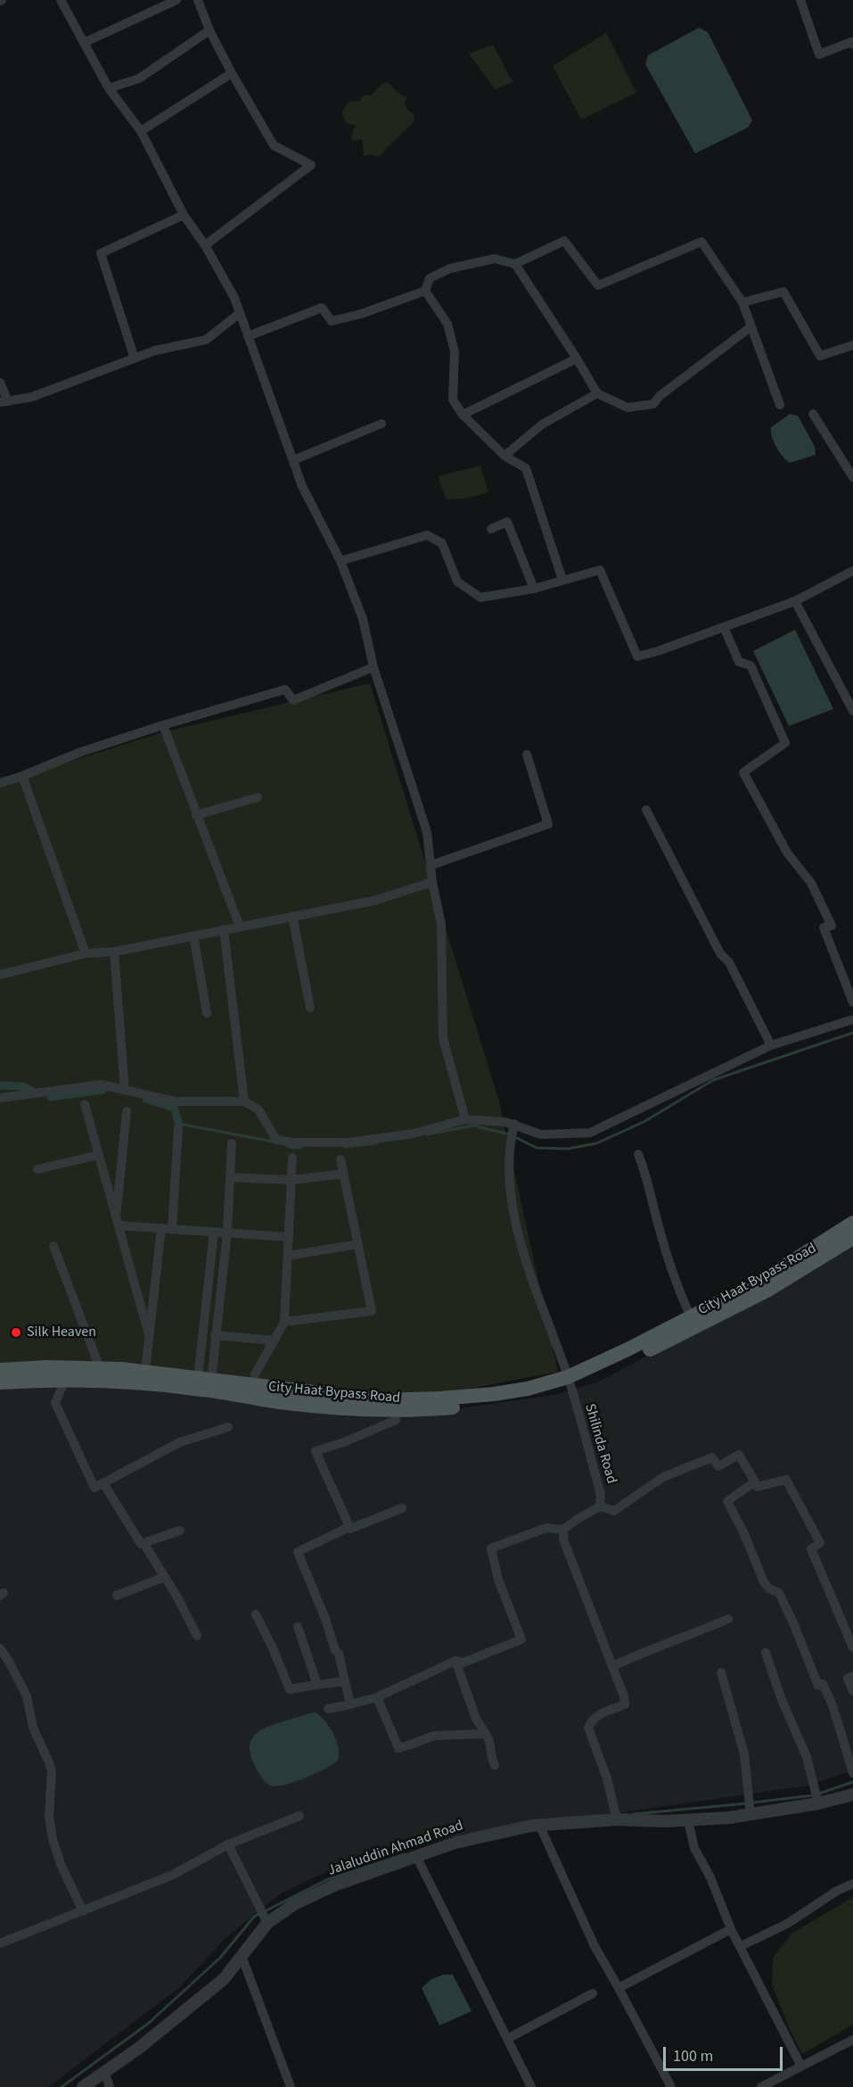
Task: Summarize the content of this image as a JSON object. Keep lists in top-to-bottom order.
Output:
{
  "streets": {
    "main road": ["City Haat Bypass Road"],
    "street": ["Shilinda Road", "Jalaluddin Ahmad Road"]
  },
  "crossings": [
    ["City Haat Bypass Road", "Shilinda Road"]
  ],
  "places": ["Silk Heaven"],
  "scale_bar": "100 m"
}
